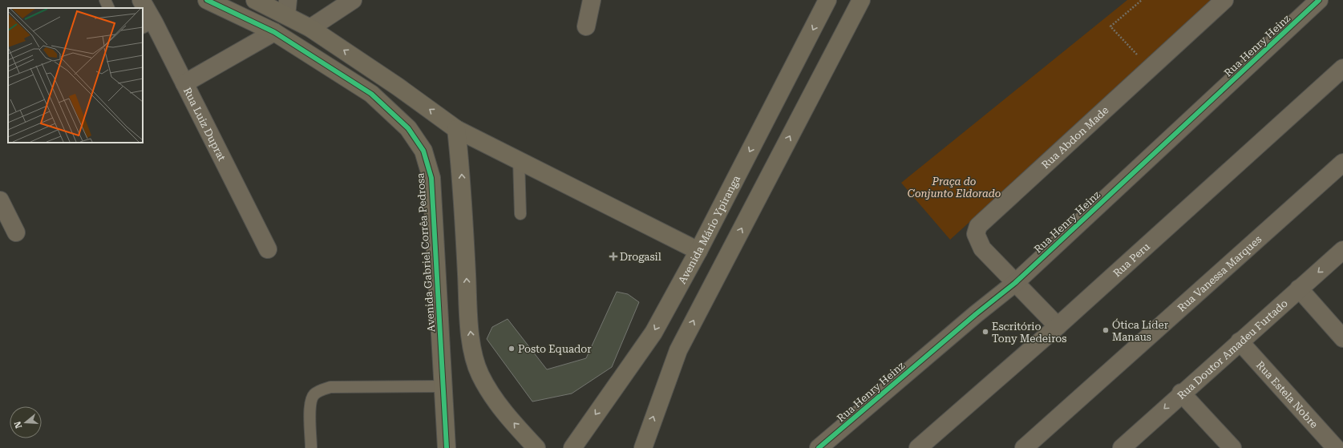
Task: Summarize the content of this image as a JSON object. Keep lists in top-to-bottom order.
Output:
{
  "streets": {
    "street": [
      "Rua Henry Heinz",
      "Rua Luiz Duprat",
      "Rua Abdon Made",
      "Avenida Mário Ypiranga",
      "Avenida Gabriel Corrêa Pedrosa",
      "Rua Peru",
      "Rua Vanessa Marques",
      "Rua Doutor Amadeu Furtado",
      "Rua Estela Nobre"
    ]
  },
  "crossings": [
    ["Rua Henry Heinz", "Rua Abdon Made"],
    ["Rua Abdon Made", "Rua Peru"],
    ["Rua Doutor Amadeu Furtado", "Rua Estela Nobre"]
  ],
  "one_way": ["Rua Doutor Amadeu Furtado"],
  "parks": ["Praça do Conjunto Eldorado"],
  "places": {
    "health": ["Drogasil"],
    "other": ["Ótica Líder Manaus", "Escritório Tony Medeiros", "Posto Equador"]
  },
  "north": "left"
}
